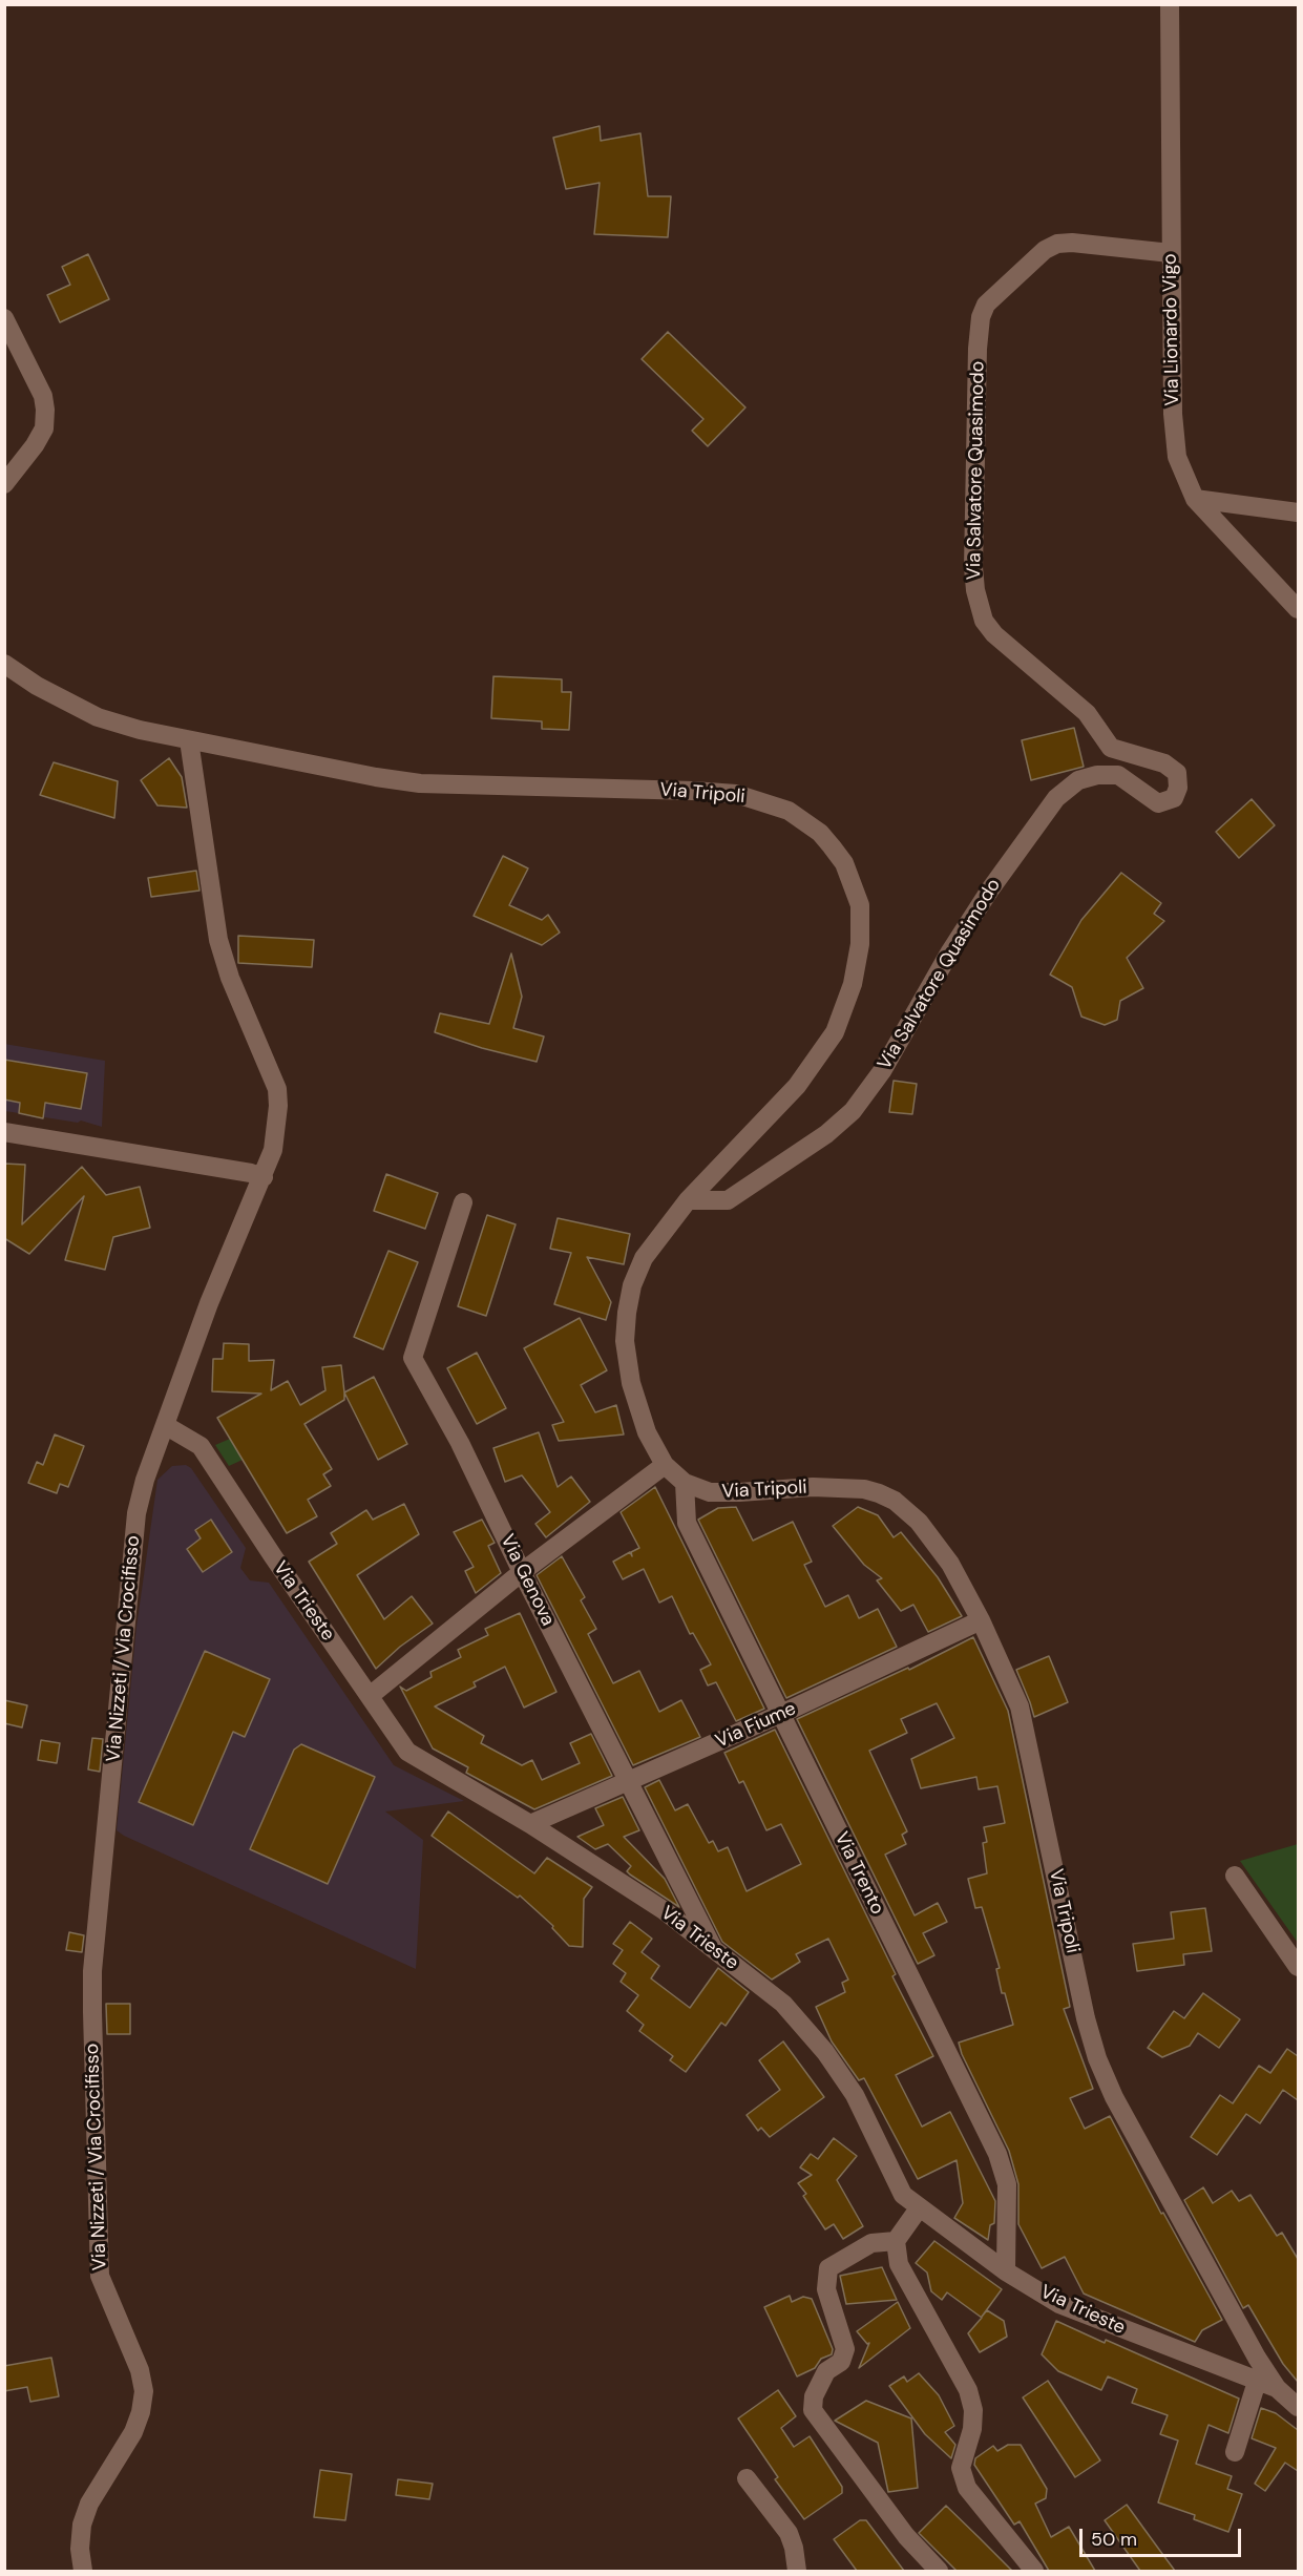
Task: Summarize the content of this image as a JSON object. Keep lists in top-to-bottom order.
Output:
{
  "streets": {
    "street": [
      "Via Lionardo Vigo",
      "Via Salvatore Quasimodo",
      "Via Tripoli",
      "Via Genova",
      "Via Trieste",
      "Via Nizzeti / Via Crocifisso",
      "Via Fiume",
      "Via Trento"
    ]
  },
  "crossings": [
    ["Via Lionardo Vigo", "Via Salvatore Quasimodo"],
    ["Via Salvatore Quasimodo", "Via Tripoli"],
    ["Via Tripoli", "Via Trieste"],
    ["Via Tripoli", "Via Nizzeti / Via Crocifisso"],
    ["Via Tripoli", "Via Fiume"],
    ["Via Tripoli", "Via Trento"],
    ["Via Genova", "Via Trieste"],
    ["Via Genova", "Via Fiume"],
    ["Via Trieste", "Via Nizzeti / Via Crocifisso"],
    ["Via Trieste", "Via Fiume"],
    ["Via Trieste", "Via Trento"],
    ["Via Fiume", "Via Trento"]
  ],
  "scale_bar": "50 m"
}
